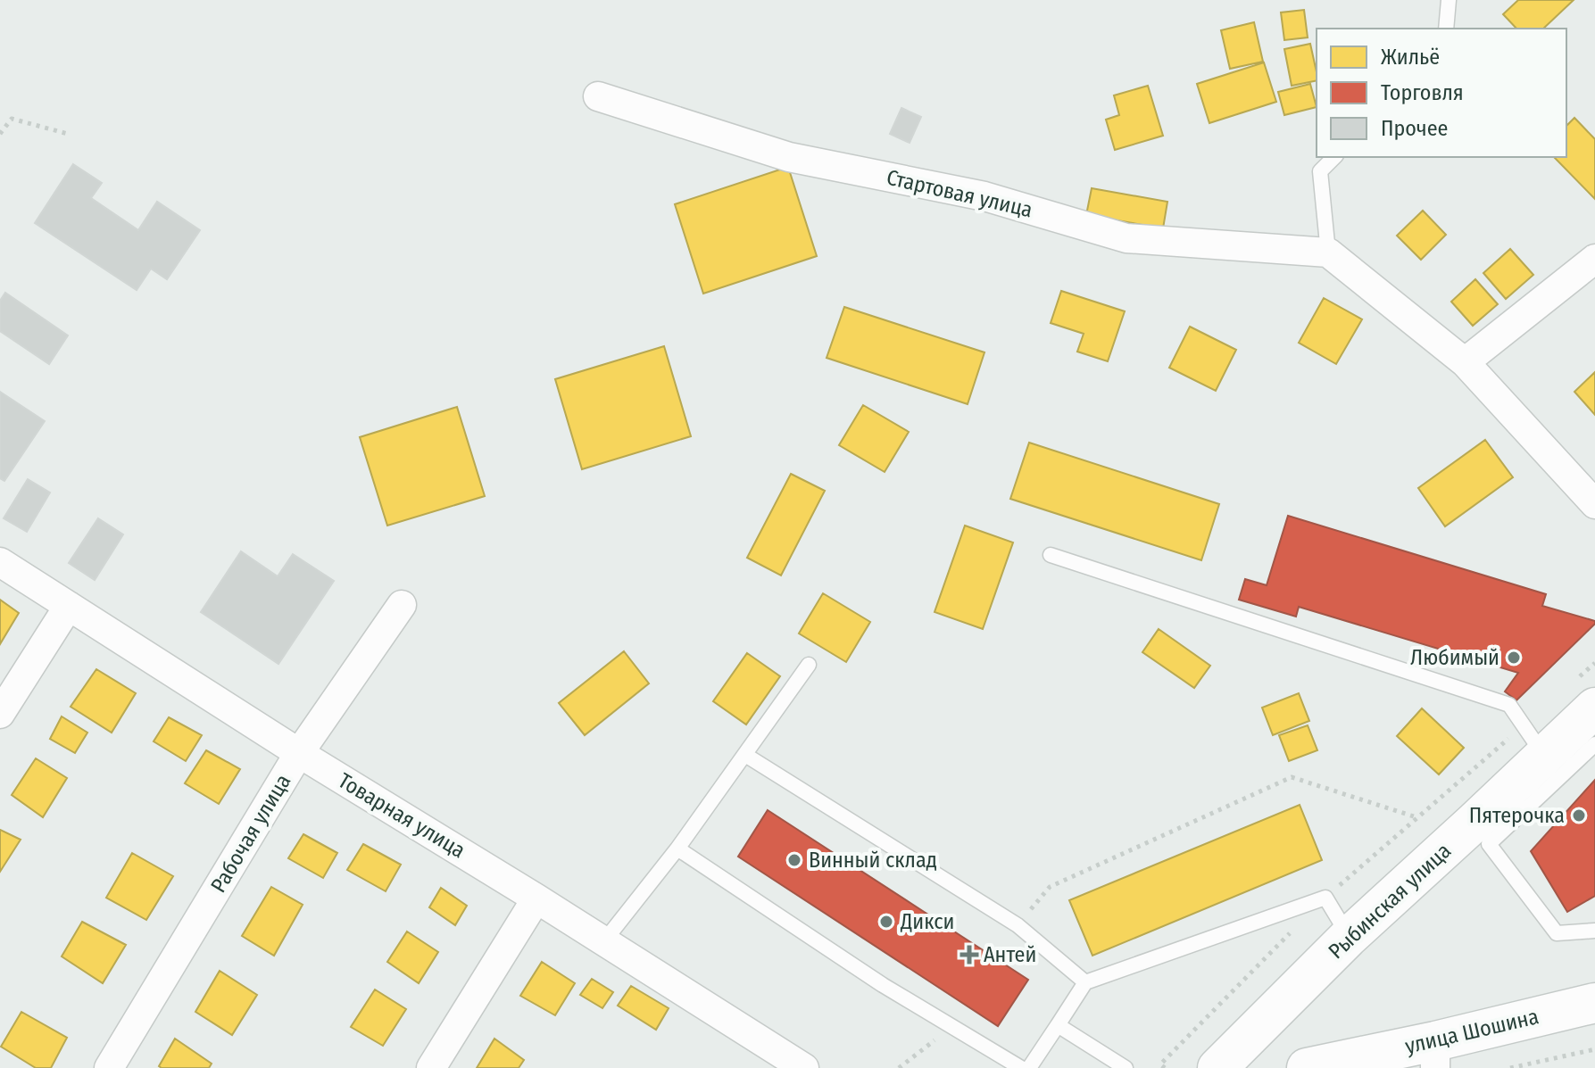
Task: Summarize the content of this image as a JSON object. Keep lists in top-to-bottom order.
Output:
{
  "streets": {
    "main road": ["Рыбинская улица", "улица Шошина"],
    "street": ["Стартовая улица", "Товарная улица", "Рабочая улица"]
  },
  "crossings": [
    ["Товарная улица", "Рабочая улица"]
  ],
  "places": {
    "other": [
      "Любимый",
      "Пятерочка",
      "Винный склад",
      "Дикси"
    ],
    "health": ["Антей"]
  },
  "legend": ["Жильё", "Торговля", "Прочее"]
}
